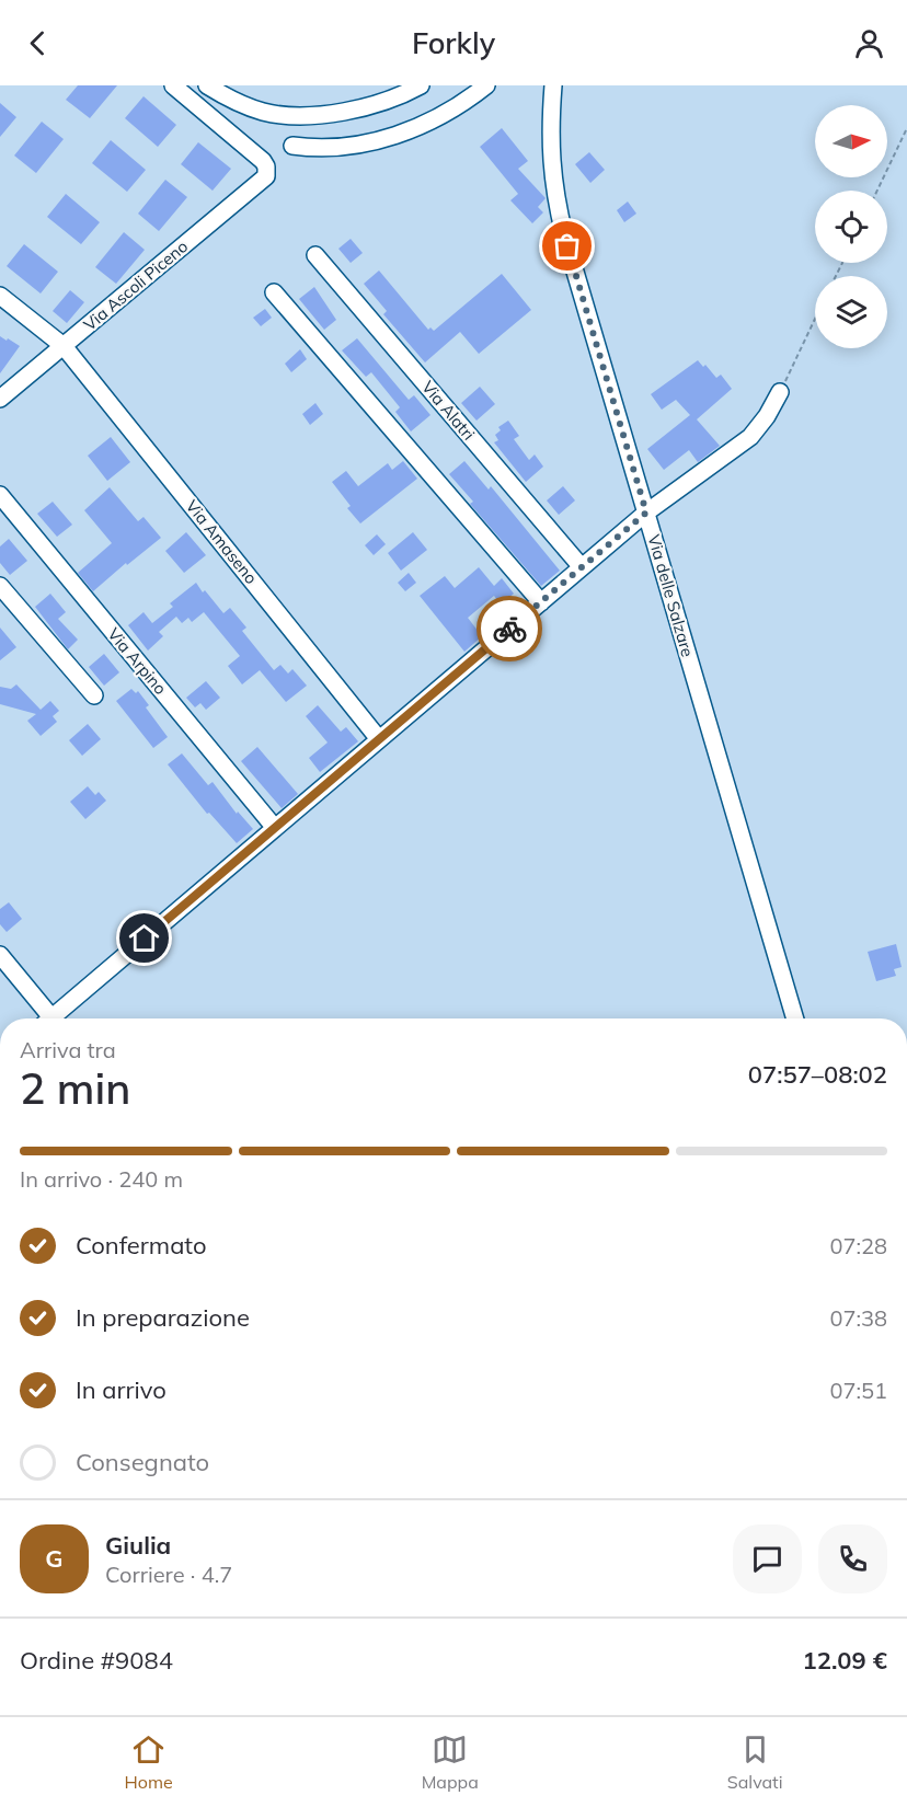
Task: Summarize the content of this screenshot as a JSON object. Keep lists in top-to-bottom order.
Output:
{
  "streets": {
    "street": [
      "Via Ascoli Piceno",
      "Via Alatri",
      "Via Amaseno",
      "Via delle Salzare",
      "Via Arpino"
    ]
  },
  "crossings": [
    ["Via Ascoli Piceno", "Via Amaseno"]
  ],
  "north": "right",
  "page": {
    "header": "Forkly",
    "heading": ["2 min", "Arriva tra", "07:57–08:02"],
    "panel": [
      "Giulia",
      "Corriere · 4.7",
      "Ordine #9084",
      "12.09 €"
    ],
    "bar": "In arrivo · 240 m",
    "list": [
      ["Confermato", "07:28"],
      ["In preparazione", "07:38"],
      ["In arrivo", "07:51"],
      "Consegnato"
    ],
    "round": "G",
    "tabs": ["Home", "Mappa", "Salvati"]
  }
}
